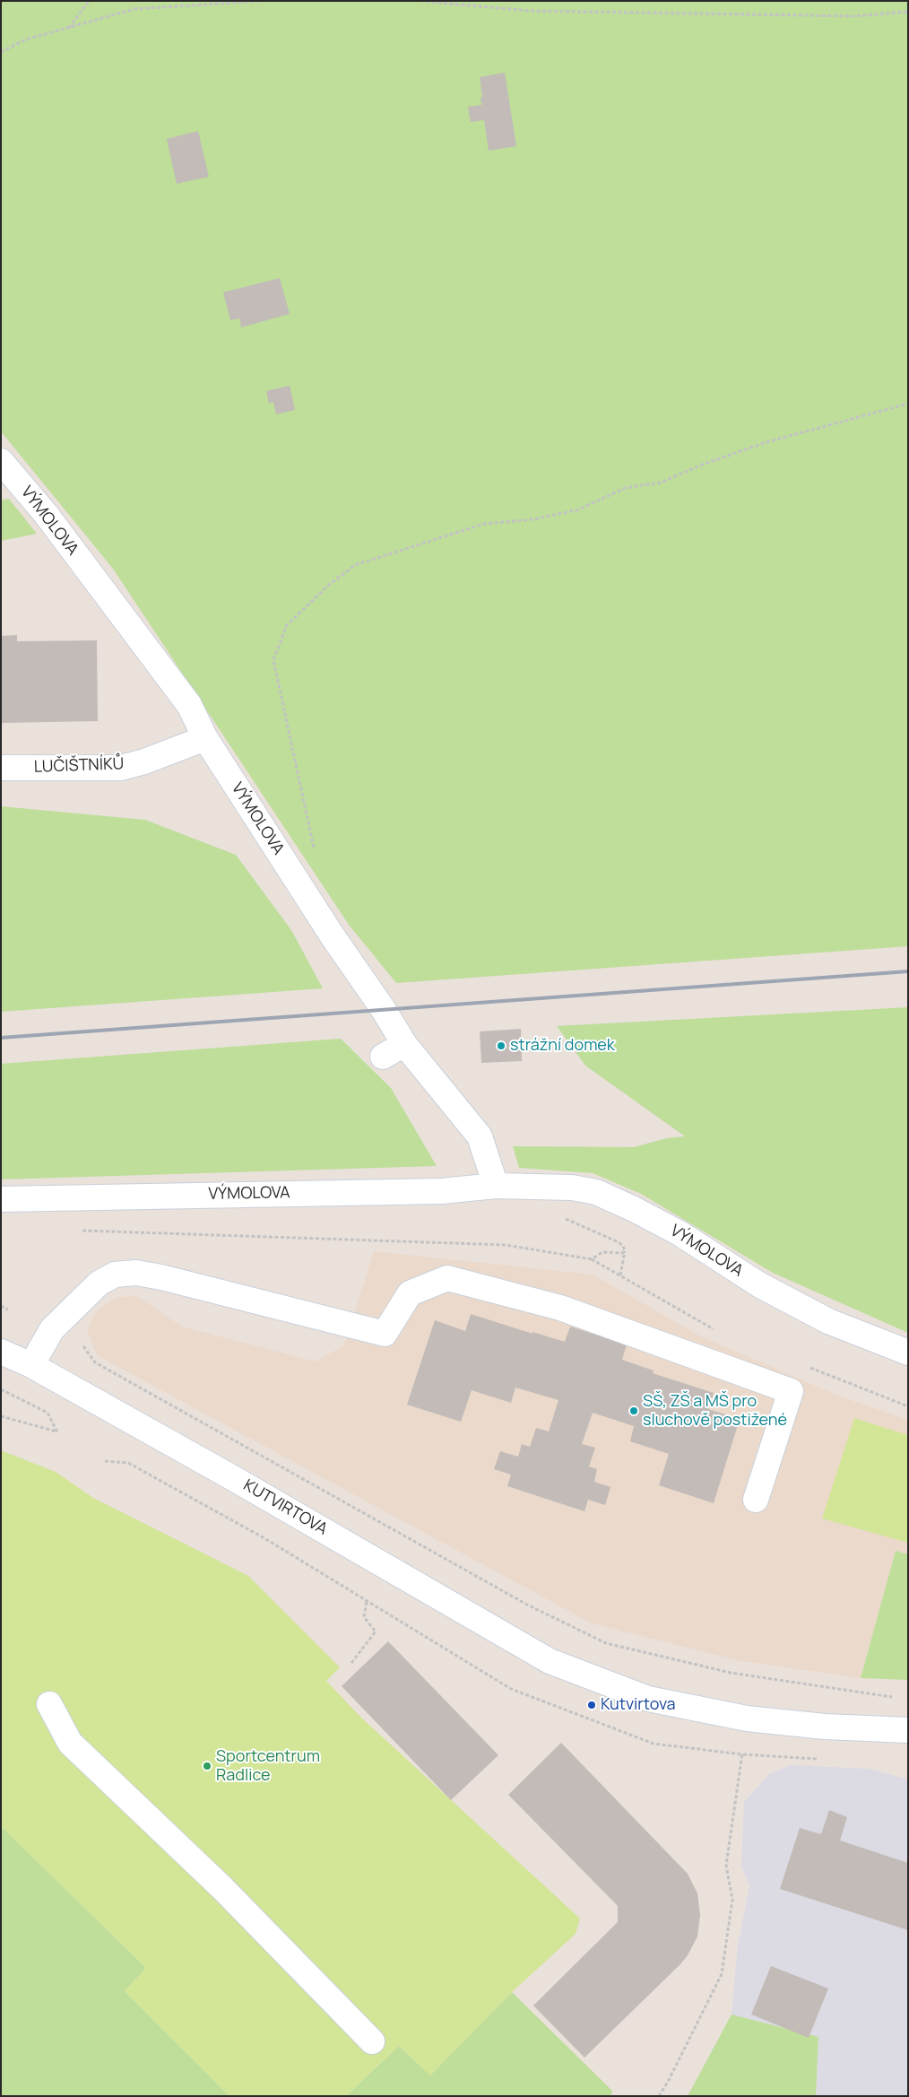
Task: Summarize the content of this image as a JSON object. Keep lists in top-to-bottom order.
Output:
{
  "streets": {
    "street": ["VÝMOLOVA", "LUČIŠTNÍKŮ", "KUTVIRTOVA"]
  },
  "crossings": [
    ["VÝMOLOVA", "LUČIŠTNÍKŮ"]
  ],
  "places": [
    "strážní domek",
    "SŠ, ZŠ a MŠ pro sluchově postižené",
    "Kutvirtova",
    "Sportcentrum Radlice"
  ]
}
